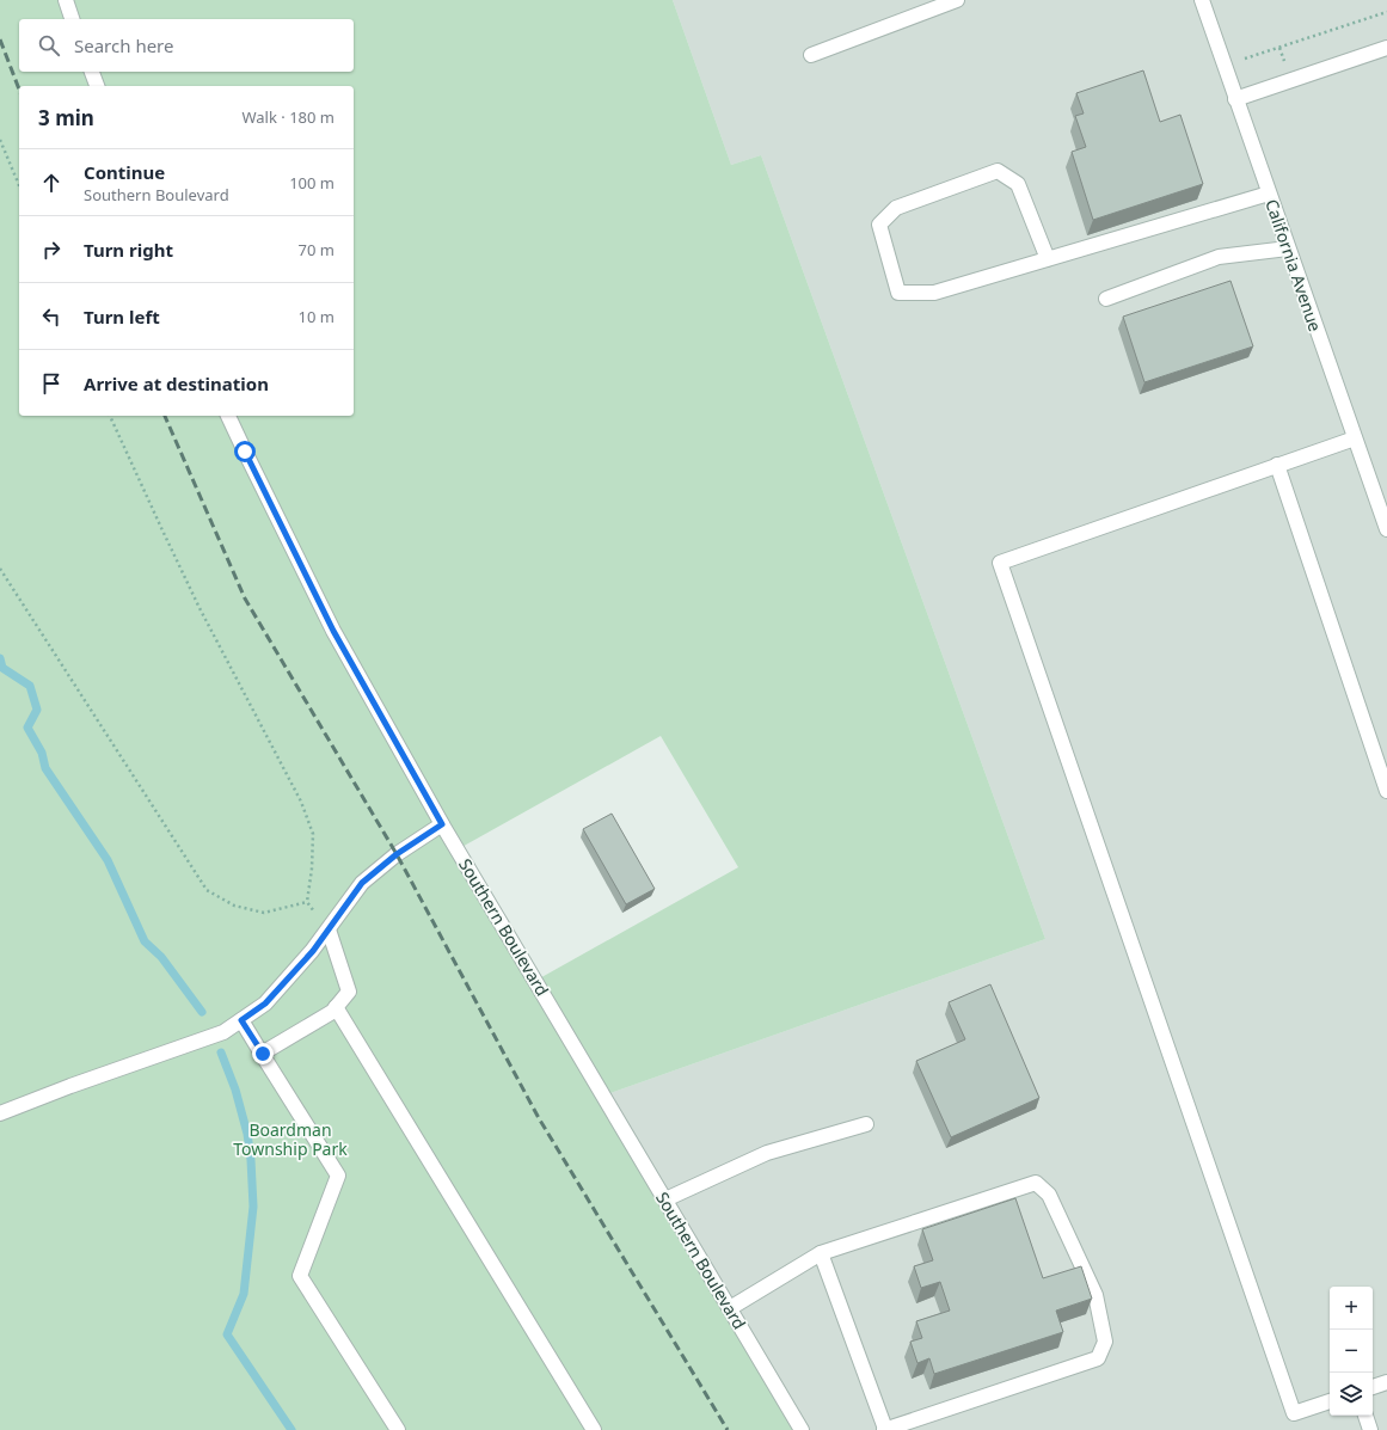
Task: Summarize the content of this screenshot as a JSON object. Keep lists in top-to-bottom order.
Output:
{
  "streets": {
    "street": ["California Avenue", "Southern Boulevard"]
  },
  "parks": ["Boardman Township Park"],
  "page": {
    "search": "Search here",
    "heading": ["3 min", "Walk · 180 m"],
    "list": [
      ["Continue", "Southern Boulevard", "100 m"],
      ["Turn right", "70 m"],
      ["Turn left", "10 m"],
      "Arrive at destination"
    ],
    "map_buttons": ["+", "−"]
  }
}
